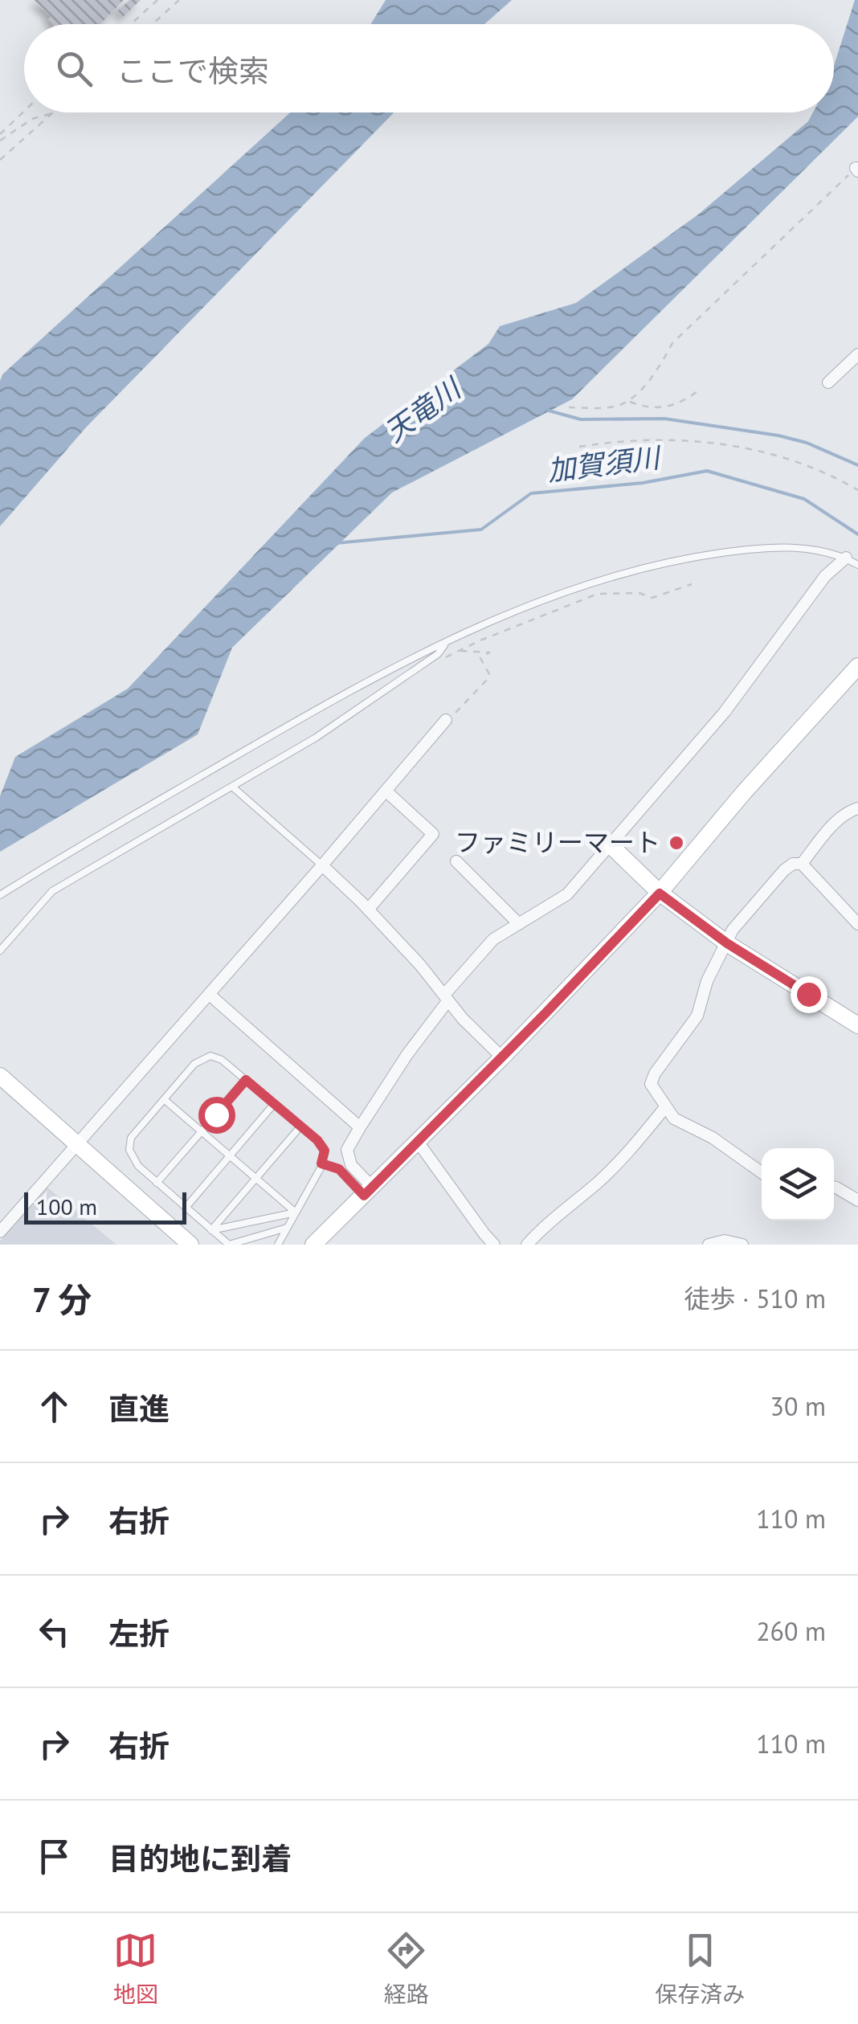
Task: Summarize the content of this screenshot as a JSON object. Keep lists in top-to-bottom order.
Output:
{
  "water": ["天竜川", "加賀須川"],
  "places": ["ファミリーマート"],
  "scale_bar": "100 m",
  "page": {
    "search": "ここで検索",
    "scale": "100 m",
    "heading": ["7 分", "徒歩 · 510 m"],
    "list": [
      ["直進", "30 m"],
      ["右折", "110 m"],
      ["左折", "260 m"],
      ["右折", "110 m"],
      "目的地に到着"
    ],
    "nav": ["地図", "経路", "保存済み"]
  }
}
